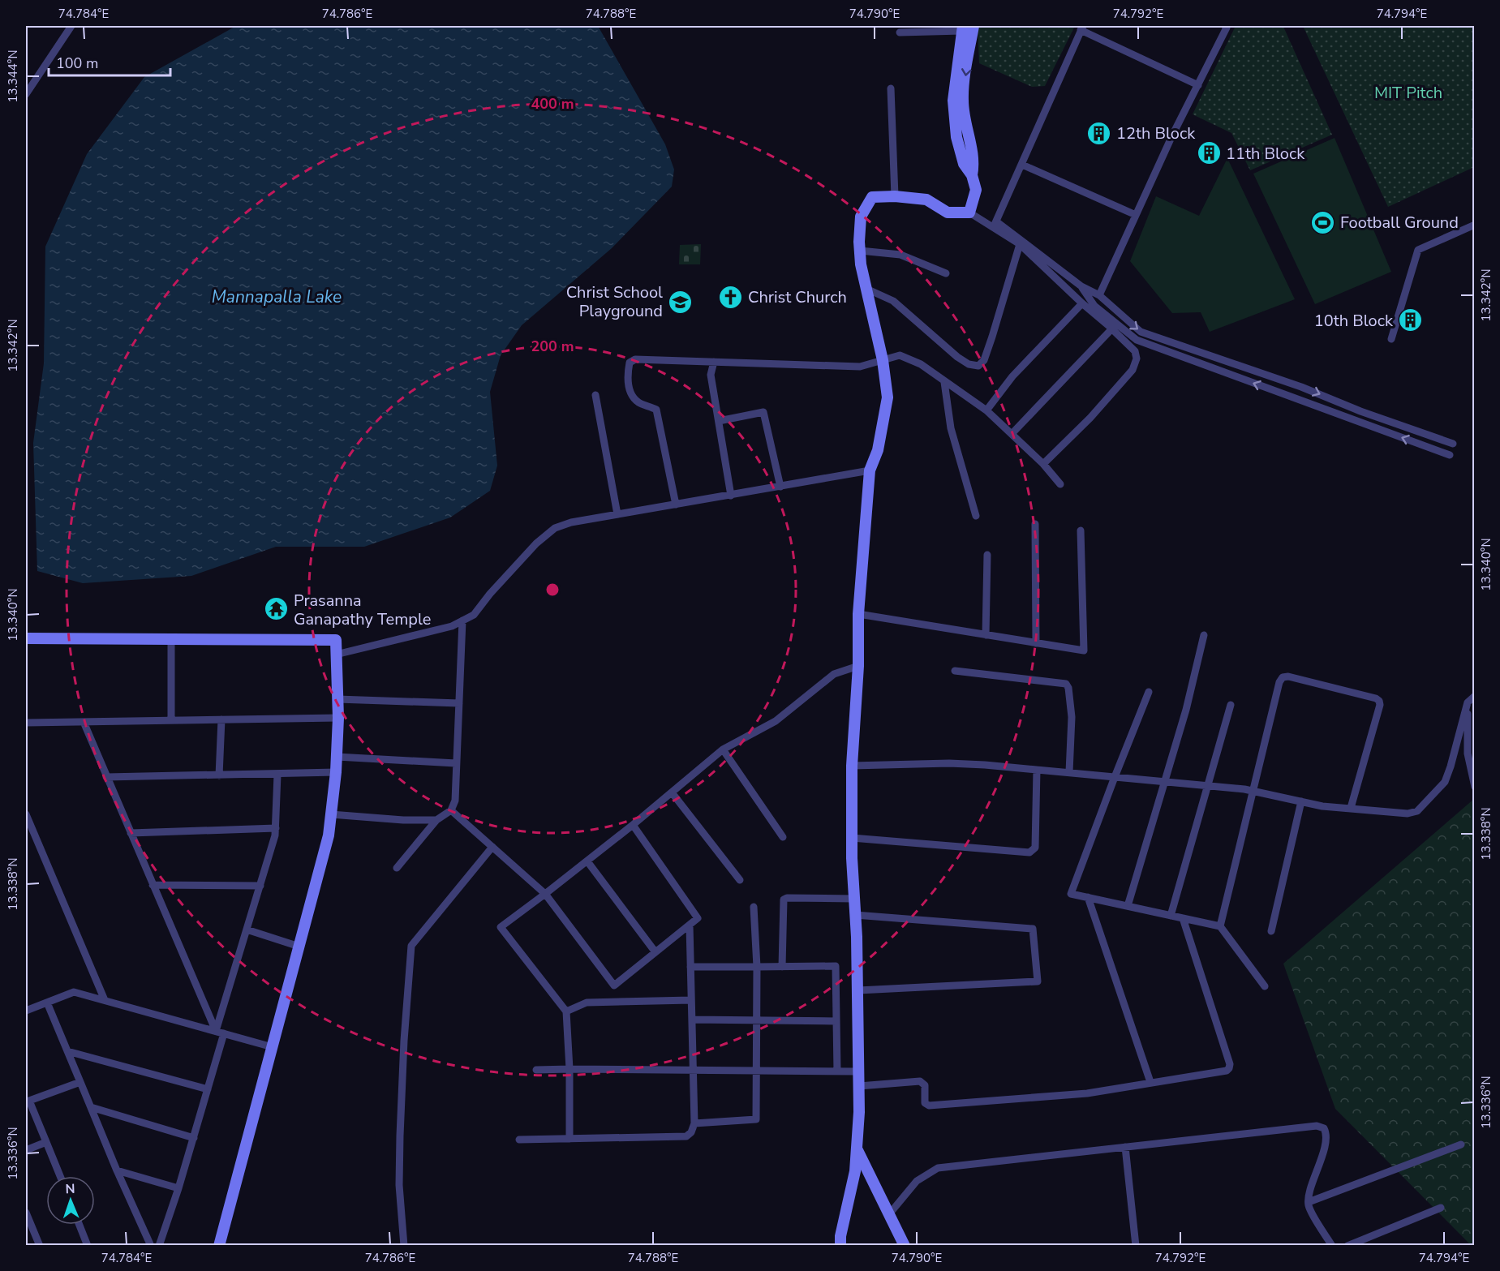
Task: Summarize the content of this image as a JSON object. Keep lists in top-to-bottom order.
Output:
{
  "water": ["Mannapalla Lake"],
  "parks": ["MIT Pitch"],
  "places": {
    "building": ["12th Block", "11th Block", "10th Block"],
    "sports": ["Football Ground"],
    "church": ["Christ Church"],
    "school or university": ["Christ School Playground"],
    "temple": ["Prasanna Ganapathy Temple"]
  },
  "scale_bar": "100 m",
  "north": "top",
  "coordinates": [
    "74.784°E",
    "74.786°E",
    "74.788°E",
    "74.790°E",
    "74.792°E",
    "74.794°E",
    "13.344°N",
    "13.342°N",
    "13.340°N",
    "13.338°N",
    "13.336°N"
  ],
  "rings": ["400 m", "200 m"]
}
